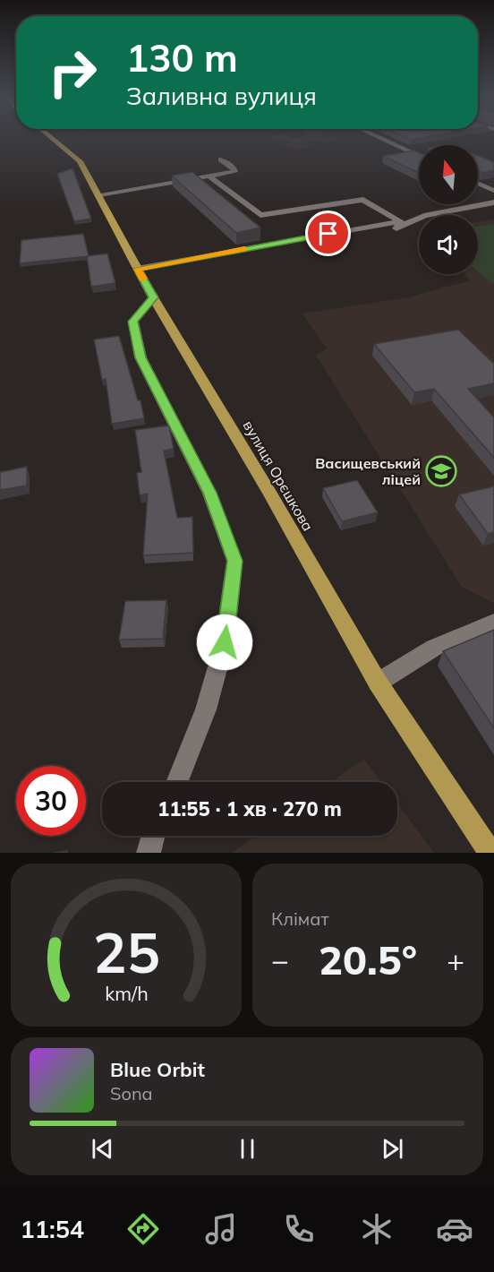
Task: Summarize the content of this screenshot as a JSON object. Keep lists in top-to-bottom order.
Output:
{
  "streets": {
    "main road": ["вулиця Орєшкова"]
  },
  "places": {
    "school or university": ["Васищевський ліцей"]
  },
  "north": "top",
  "page": {
    "turn": ["130 m", "Заливна вулиця"],
    "limit": "30",
    "trip": "11:55 · 1 хв · 270 m",
    "tile": "Клімат",
    "heat": ["−", "20.5°", "+"],
    "song": ["Blue Orbit", "Sona"],
    "tabs": "11:54",
    "gauge": ["25", "km/h"]
  }
}
